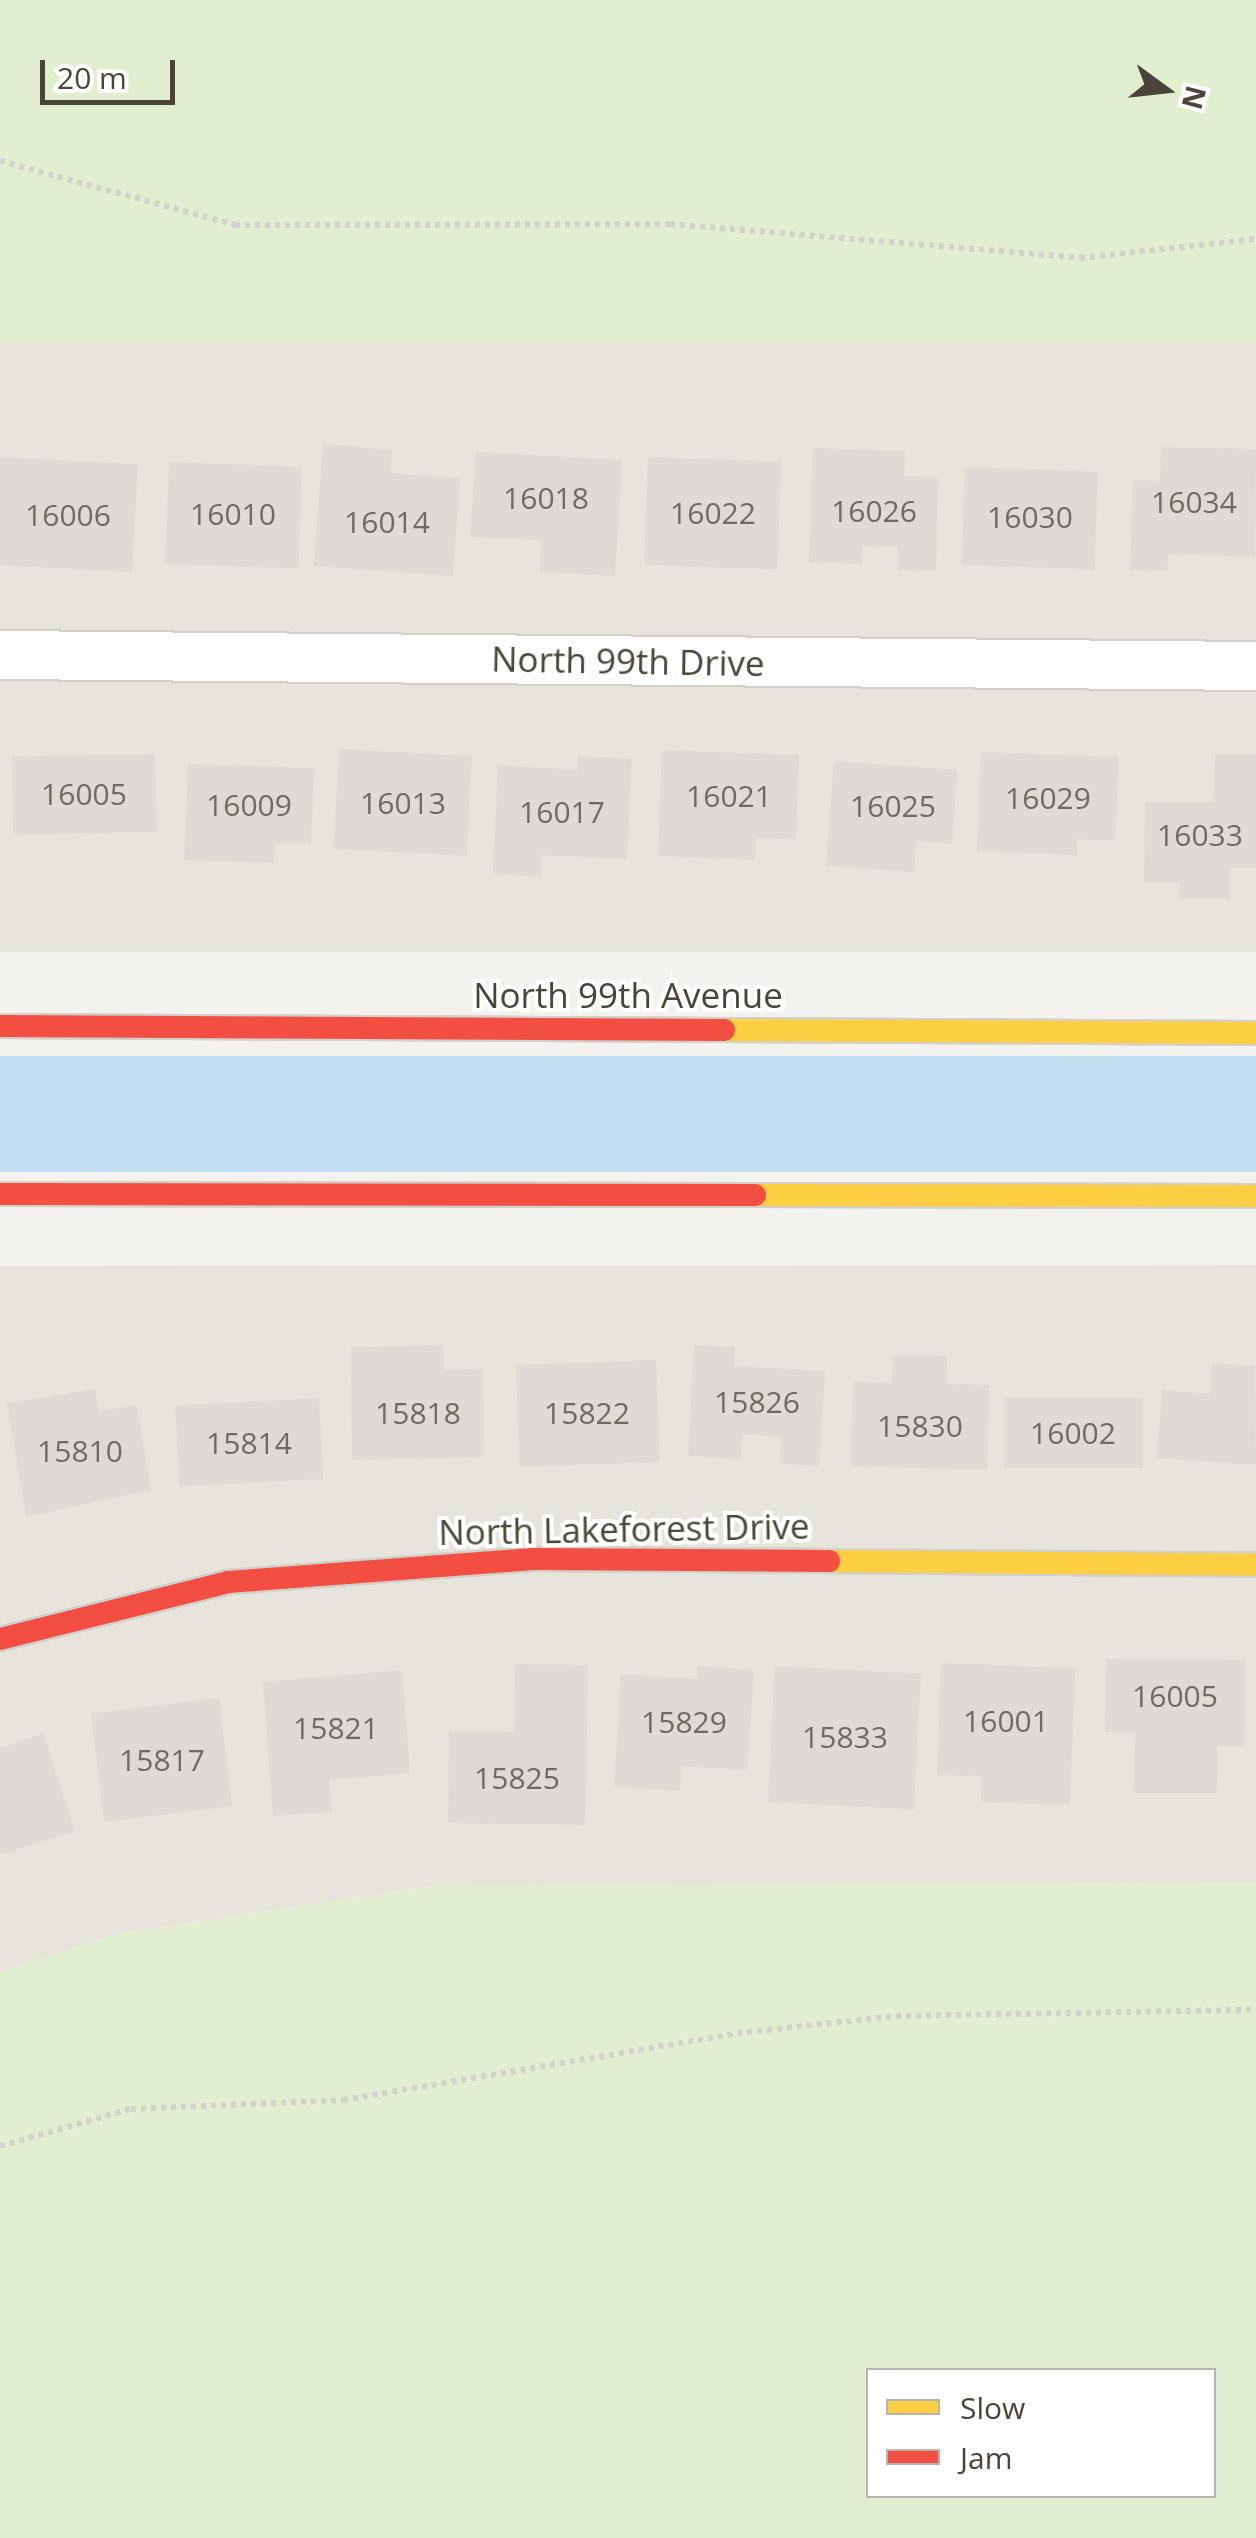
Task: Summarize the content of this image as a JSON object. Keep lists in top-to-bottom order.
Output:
{
  "streets": {
    "main road": ["North 99th Avenue", "North Lakeforest Drive"],
    "street": ["North 99th Drive"]
  },
  "house_numbers": [
    "16018",
    "16034",
    "16026",
    "16022",
    "16010",
    "16006",
    "16030",
    "16014",
    "16005",
    "16021",
    "16029",
    "16013",
    "16009",
    "16025",
    "16017",
    "16033",
    "15826",
    "15818",
    "15822",
    "15830",
    "16002",
    "15814",
    "15810",
    "16005",
    "16001",
    "15829",
    "15821",
    "15833",
    "15817",
    "15825"
  ],
  "legend": ["Slow", "Jam"],
  "scale_bar": "20 m",
  "north": "right"
}
